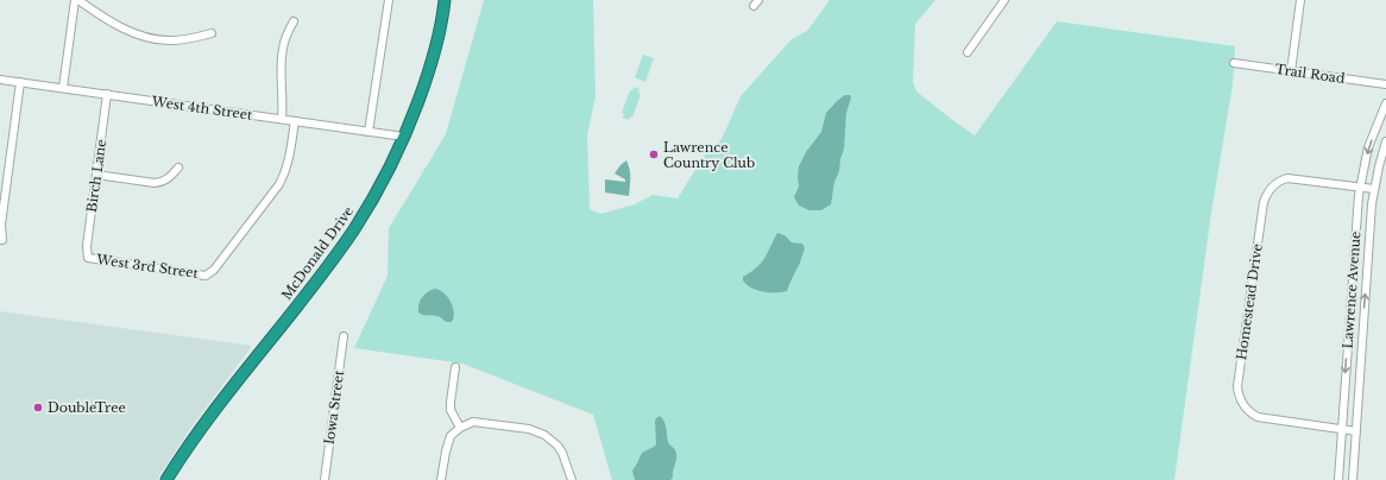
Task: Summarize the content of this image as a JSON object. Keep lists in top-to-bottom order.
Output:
{
  "streets": {
    "highway": ["McDonald Drive"],
    "street": [
      "Trail Road",
      "West 4th Street",
      "Birch Lane",
      "West 3rd Street",
      "Lawrence Avenue",
      "Homestead Drive",
      "Iowa Street"
    ]
  },
  "crossings": [
    ["West 4th Street", "Birch Lane"],
    ["West 4th Street", "McDonald Drive"],
    ["West 4th Street", "West 3rd Street"],
    ["Birch Lane", "West 3rd Street"],
    ["Lawrence Avenue", "Homestead Drive"]
  ],
  "places": ["Lawrence Country Club", "DoubleTree"]
}
